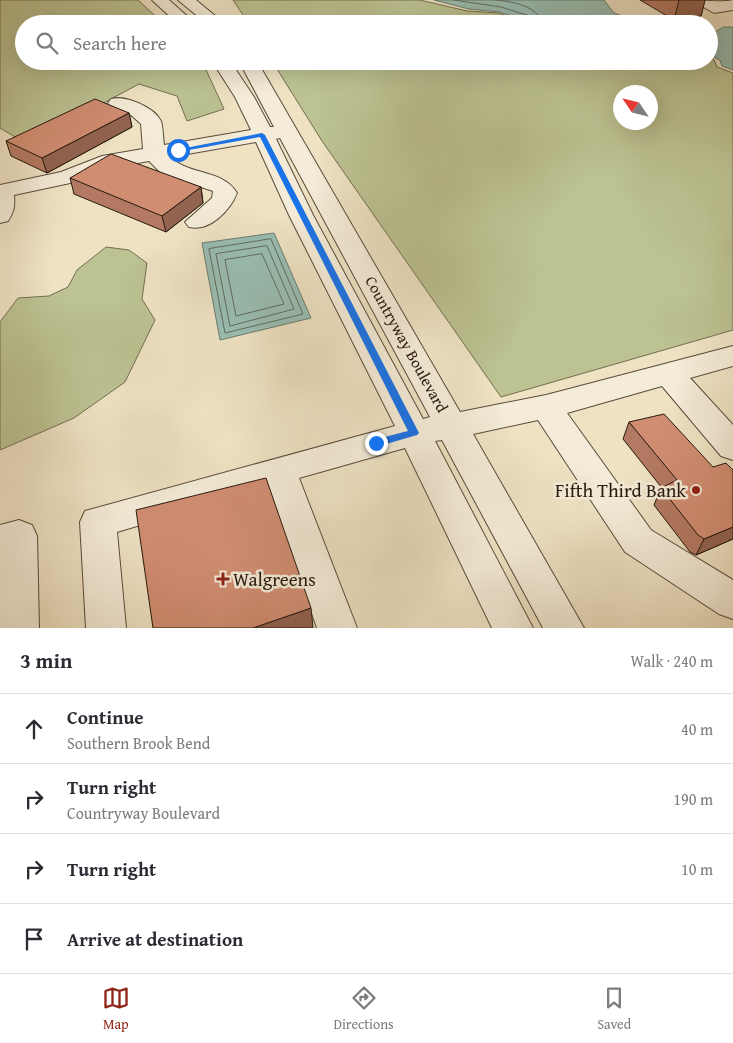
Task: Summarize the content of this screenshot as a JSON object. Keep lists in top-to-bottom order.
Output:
{
  "streets": {
    "street": ["Countryway Boulevard"]
  },
  "places": {
    "other": ["Fifth Third Bank"],
    "health": ["Walgreens"]
  },
  "north": "top left",
  "page": {
    "search": "Search here",
    "heading": ["3 min", "Walk · 240 m"],
    "list": [
      ["Continue", "Southern Brook Bend", "40 m"],
      ["Turn right", "Countryway Boulevard", "190 m"],
      ["Turn right", "10 m"],
      "Arrive at destination"
    ],
    "nav": ["Map", "Directions", "Saved"]
  }
}
